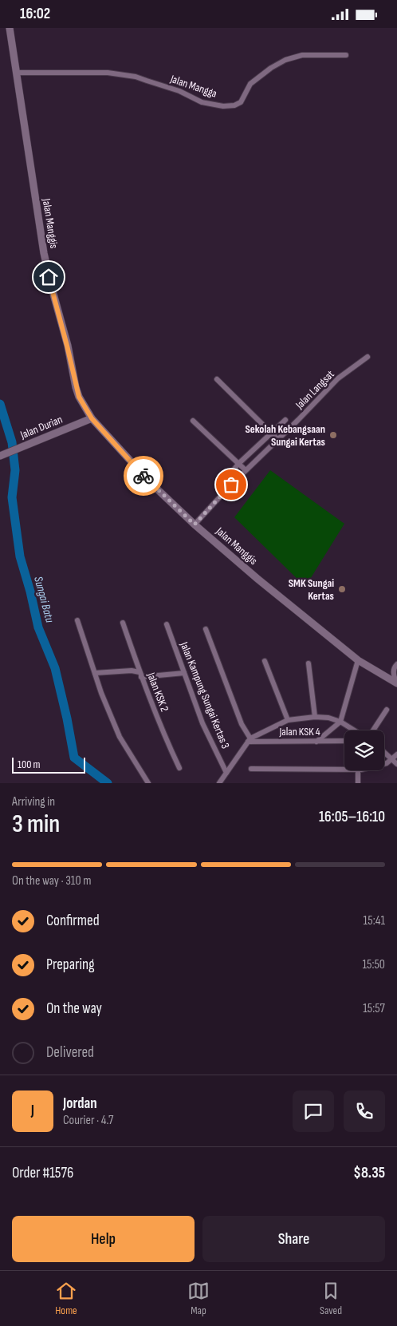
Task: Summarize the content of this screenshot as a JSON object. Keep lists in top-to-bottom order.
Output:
{
  "streets": {
    "street": [
      "Jalan Mangga",
      "Jalan Manggis",
      "Jalan Langsat",
      "Jalan Durian",
      "Jalan KSK 2",
      "Jalan Kampung Sungai Kertas 3",
      "Jalan KSK 4"
    ]
  },
  "crossings": [
    ["Jalan Mangga", "Jalan Manggis"],
    ["Jalan Manggis", "Jalan Langsat"],
    ["Jalan Manggis", "Jalan Durian"]
  ],
  "water": ["Sungai Batu"],
  "places": ["Sekolah Kebangsaan Sungai Kertas", "SMK Sungai Kertas"],
  "scale_bar": "100 m",
  "page": {
    "status": "16:02",
    "scale": "100 m",
    "heading": ["3 min", "Arriving in", "16:05–16:10"],
    "panel": [
      "Jordan",
      "Courier · 4.7",
      "Order #1576",
      "$8.35"
    ],
    "bar": "On the way · 310 m",
    "list": [
      ["Confirmed", "15:41"],
      ["Preparing", "15:50"],
      ["On the way", "15:57"],
      "Delivered"
    ],
    "round": "J",
    "buttons": ["Help", "Share"],
    "tabs": ["Home", "Map", "Saved"]
  }
}
